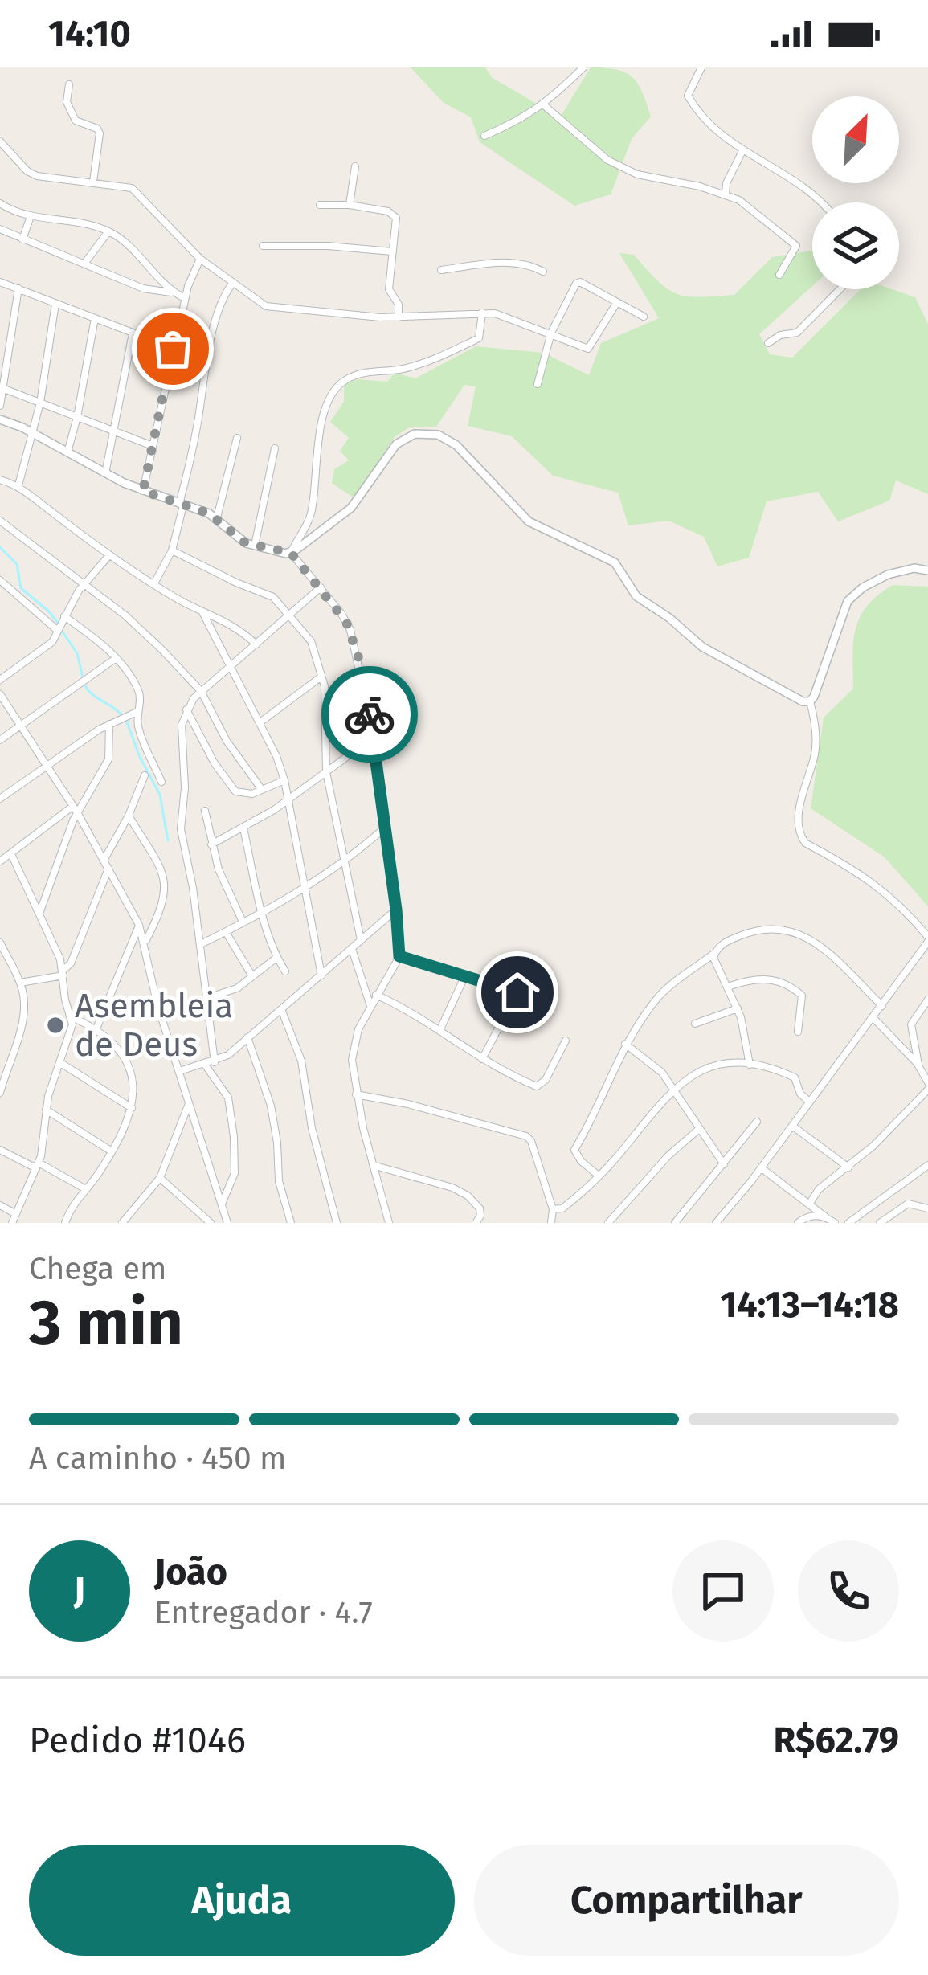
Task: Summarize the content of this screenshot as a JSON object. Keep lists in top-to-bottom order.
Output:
{
  "places": ["Asembleia de Deus"],
  "north": "top right",
  "page": {
    "status": "14:10",
    "heading": ["3 min", "Chega em", "14:13–14:18"],
    "panel": [
      "João",
      "Entregador · 4.7",
      "Pedido #1046",
      "R$62.79"
    ],
    "bar": "A caminho · 450 m",
    "round": "J",
    "buttons": ["Ajuda", "Compartilhar"]
  }
}
